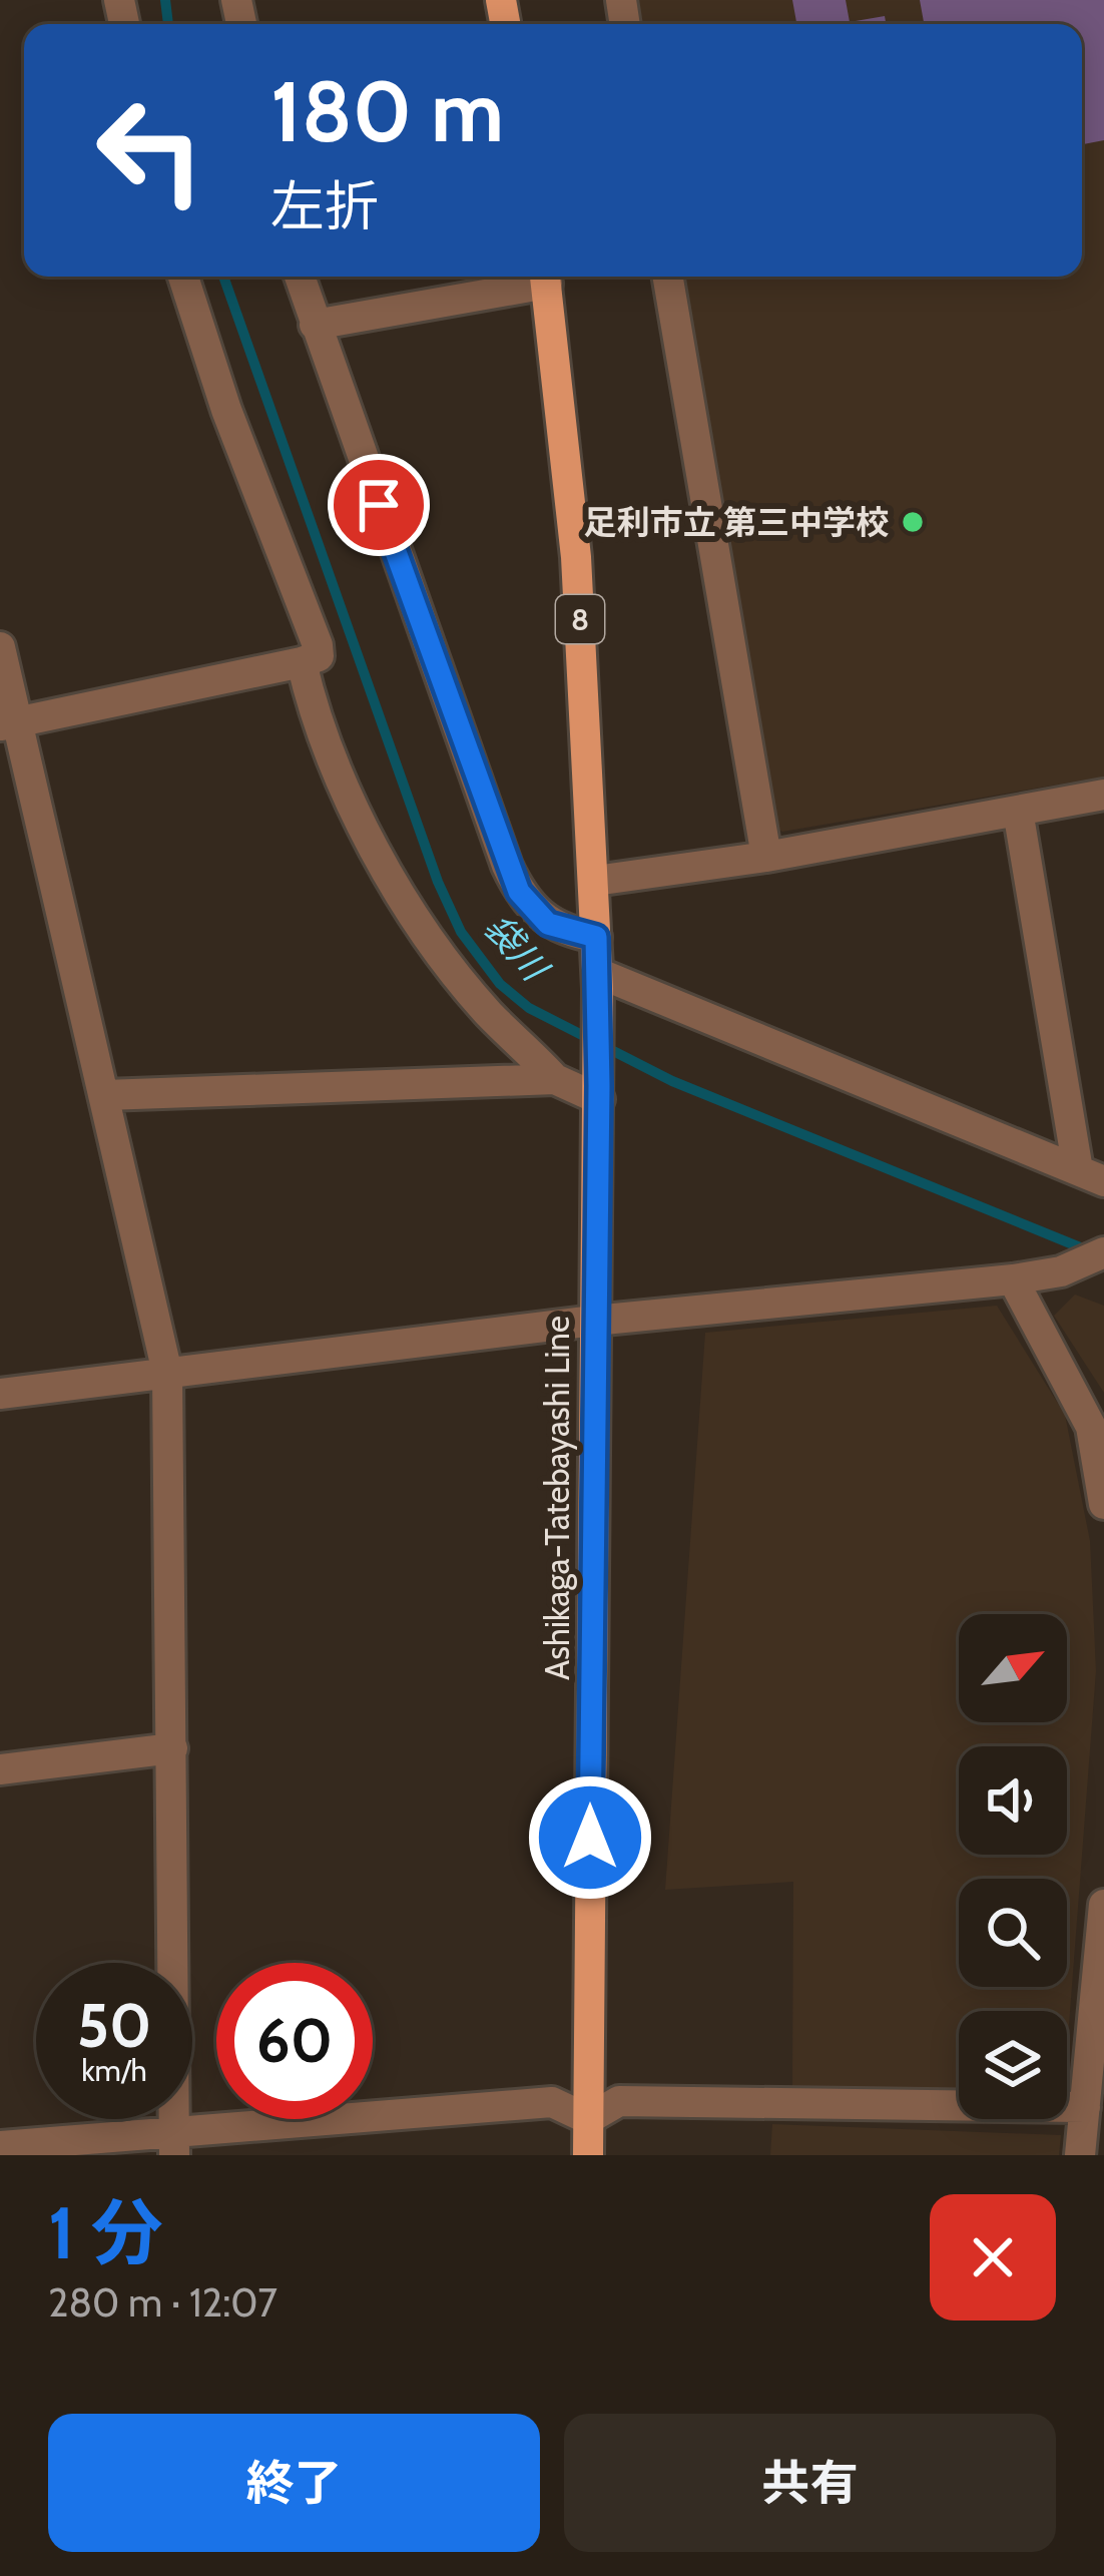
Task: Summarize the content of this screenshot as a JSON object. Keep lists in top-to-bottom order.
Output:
{
  "streets": {
    "main road": ["8", "Ashikaga-Tatebayashi Line"]
  },
  "water": ["袋川"],
  "places": ["足利市立 第三中学校"],
  "north": "top right",
  "page": {
    "turn": ["180 m", "左折"],
    "speed": "50 km/h",
    "limit": "60",
    "heading": ["1 分", "280 m · 12:07"],
    "buttons": ["終了", "共有"]
  }
}
